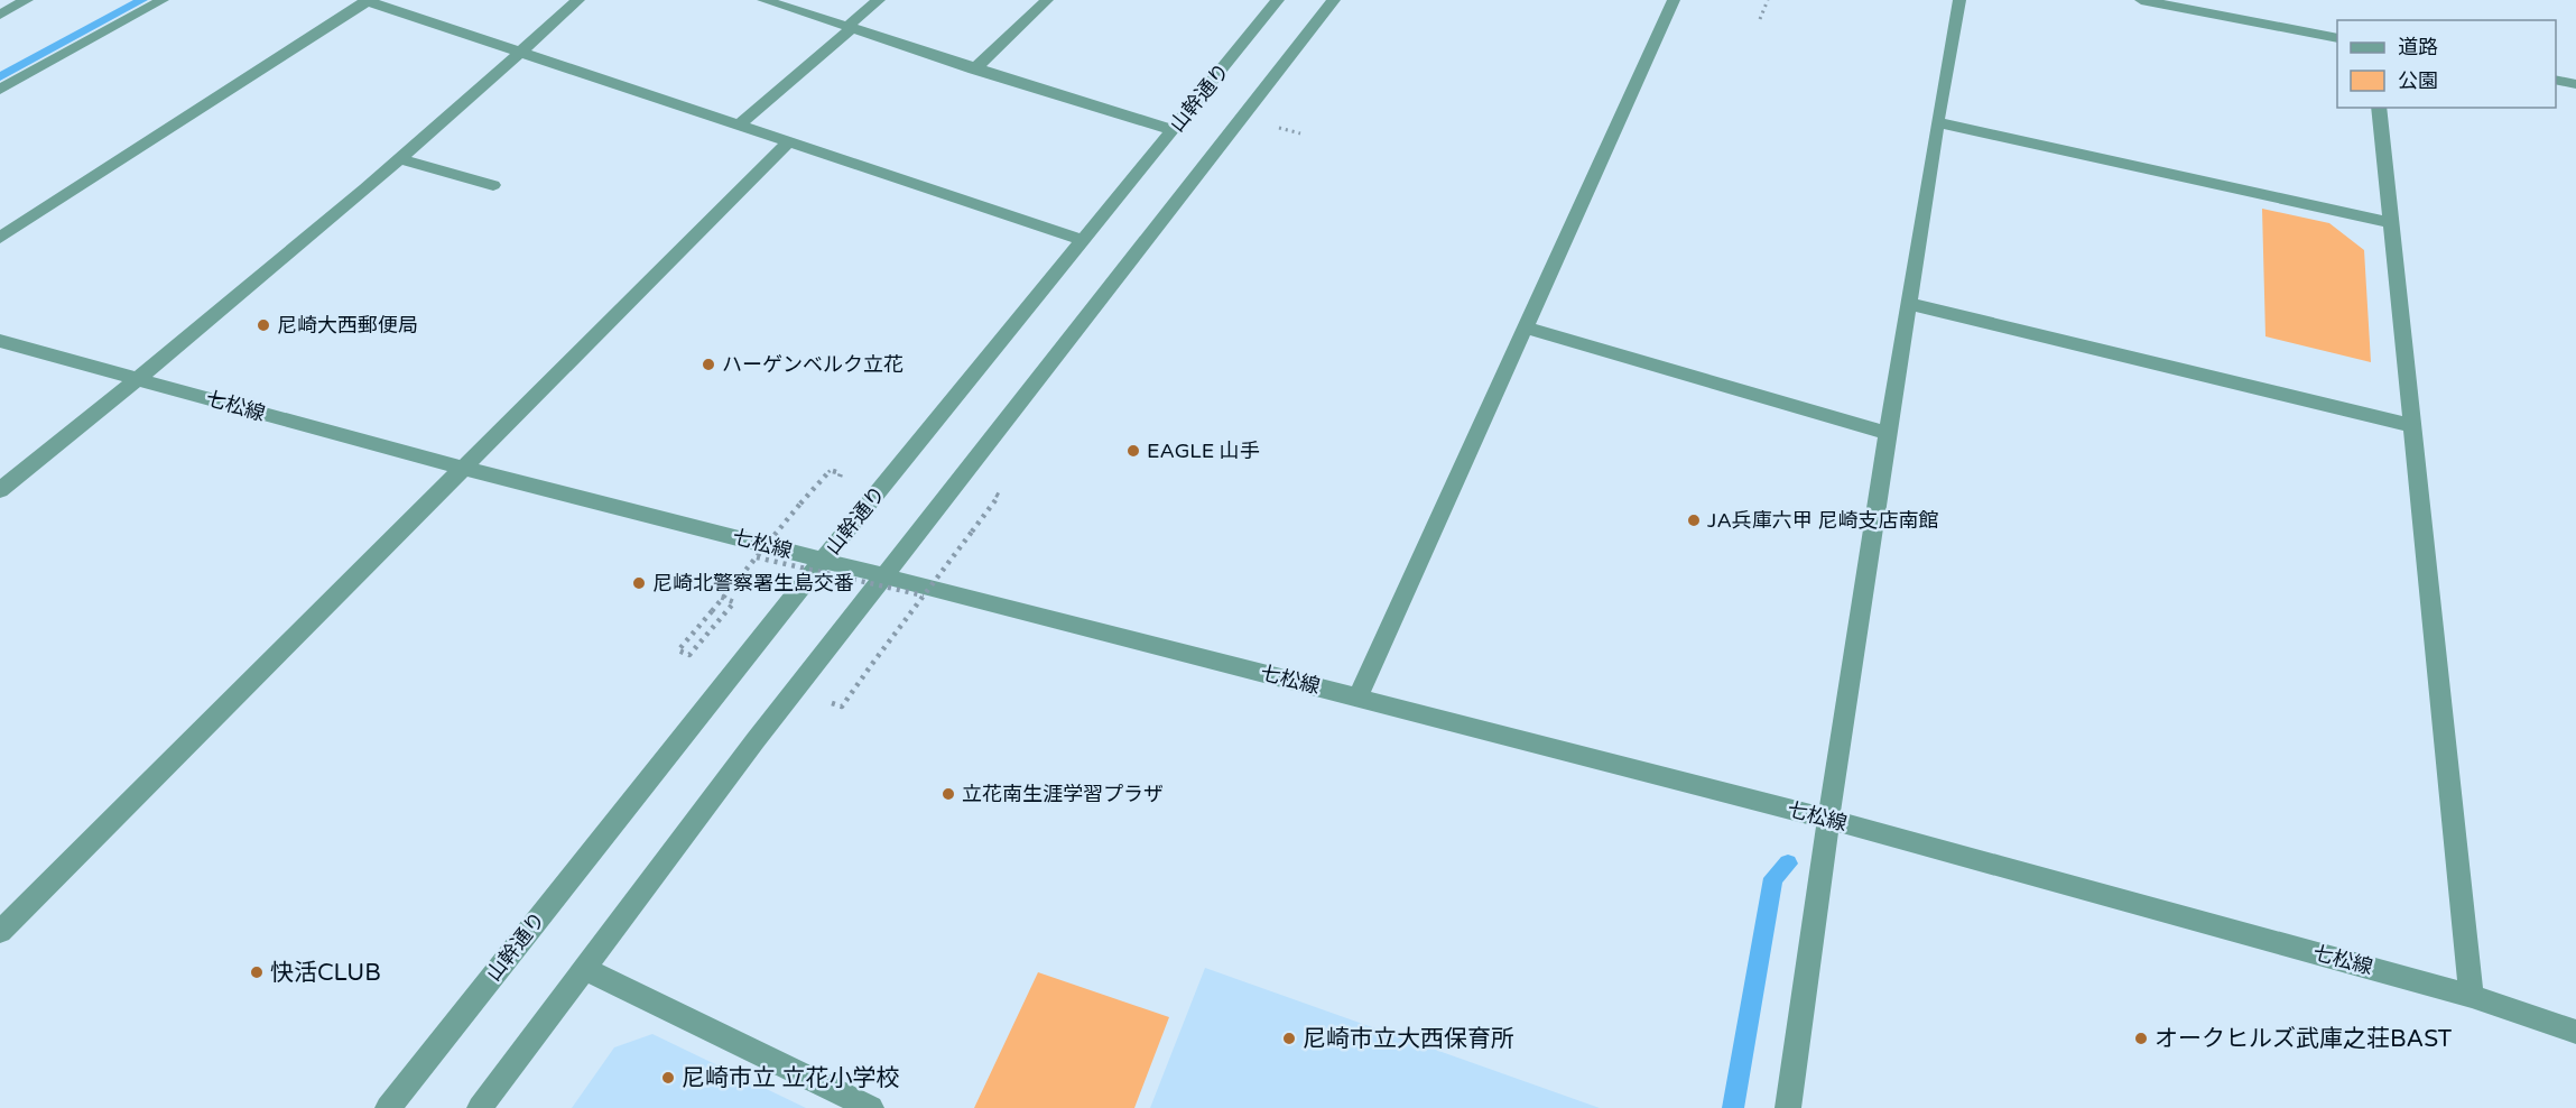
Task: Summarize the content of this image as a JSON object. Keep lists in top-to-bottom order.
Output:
{
  "streets": {
    "street": ["山幹通り", "七松線"]
  },
  "crossings": [
    ["山幹通り", "七松線"]
  ],
  "places": [
    "尼崎大西郵便局",
    "ハーゲンベルク立花",
    "EAGLE 山手",
    "JA兵庫六甲 尼崎支店南館",
    "尼崎北警察署生島交番",
    "立花南生涯学習プラザ",
    "快活CLUB",
    "尼崎市立大西保育所",
    "オークヒルズ武庫之荘BAST",
    "尼崎市立 立花小学校"
  ],
  "legend": ["道路", "公園"]
}
